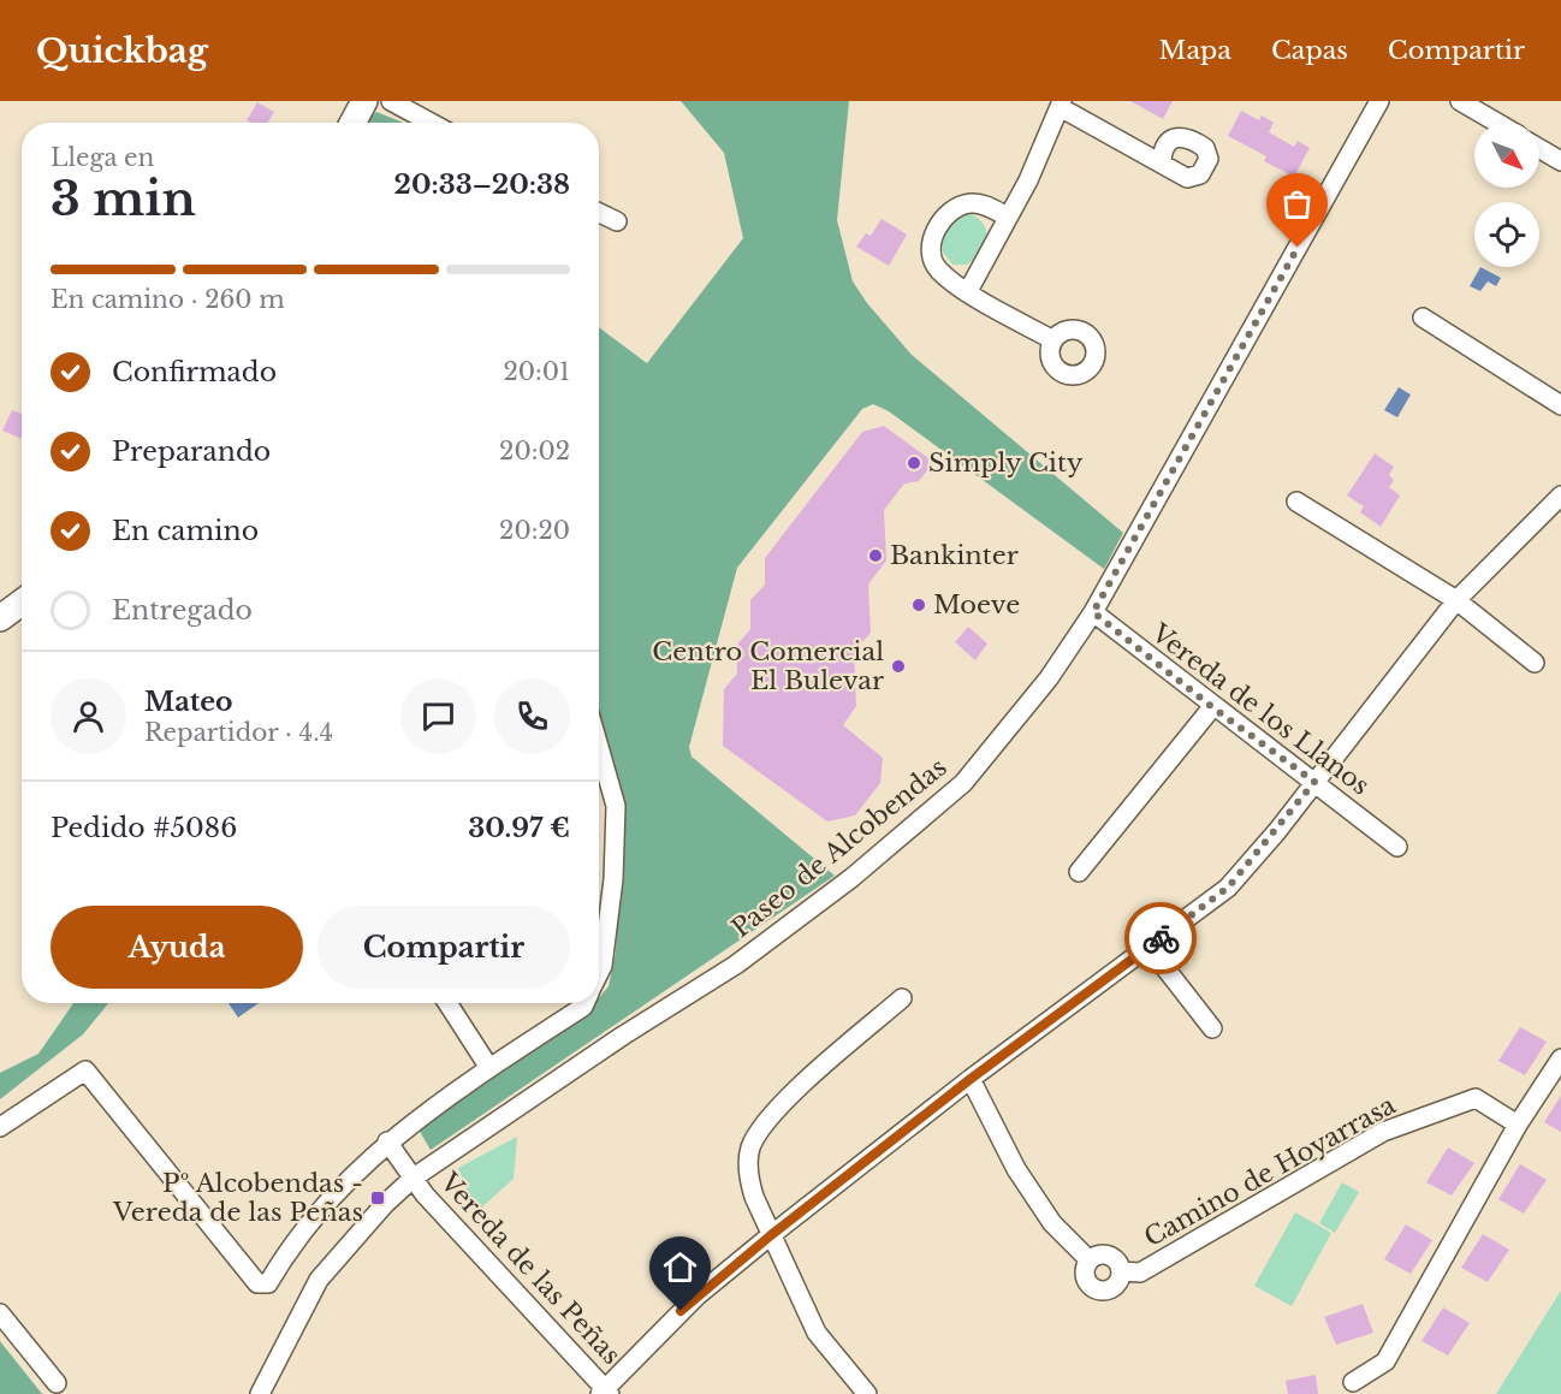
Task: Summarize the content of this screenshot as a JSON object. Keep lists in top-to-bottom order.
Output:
{
  "streets": {
    "street": [
      "Vereda de los Llanos",
      "Paseo de Alcobendas",
      "Camino de Hoyarrasa",
      "Vereda de las Peñas"
    ]
  },
  "crossings": [
    ["Vereda de los Llanos", "Paseo de Alcobendas"],
    ["Paseo de Alcobendas", "Vereda de las Peñas"]
  ],
  "places": {
    "other": [
      "Simply City",
      "Bankinter",
      "Moeve",
      "Centro Comercial El Bulevar"
    ],
    "transit": ["Pº Alcobendas - Vereda de las Peñas"]
  },
  "north": "bottom right",
  "page": {
    "header": "Quickbag",
    "nav": ["Mapa", "Capas", "Compartir"],
    "heading": ["3 min", "Llega en", "20:33–20:38"],
    "panel": [
      "Mateo",
      "Repartidor · 4.4",
      "Pedido #5086",
      "30.97 €"
    ],
    "bar": "En camino · 260 m",
    "list": [
      ["Confirmado", "20:01"],
      ["Preparando", "20:02"],
      ["En camino", "20:20"],
      "Entregado"
    ],
    "buttons": ["Ayuda", "Compartir"]
  }
}
